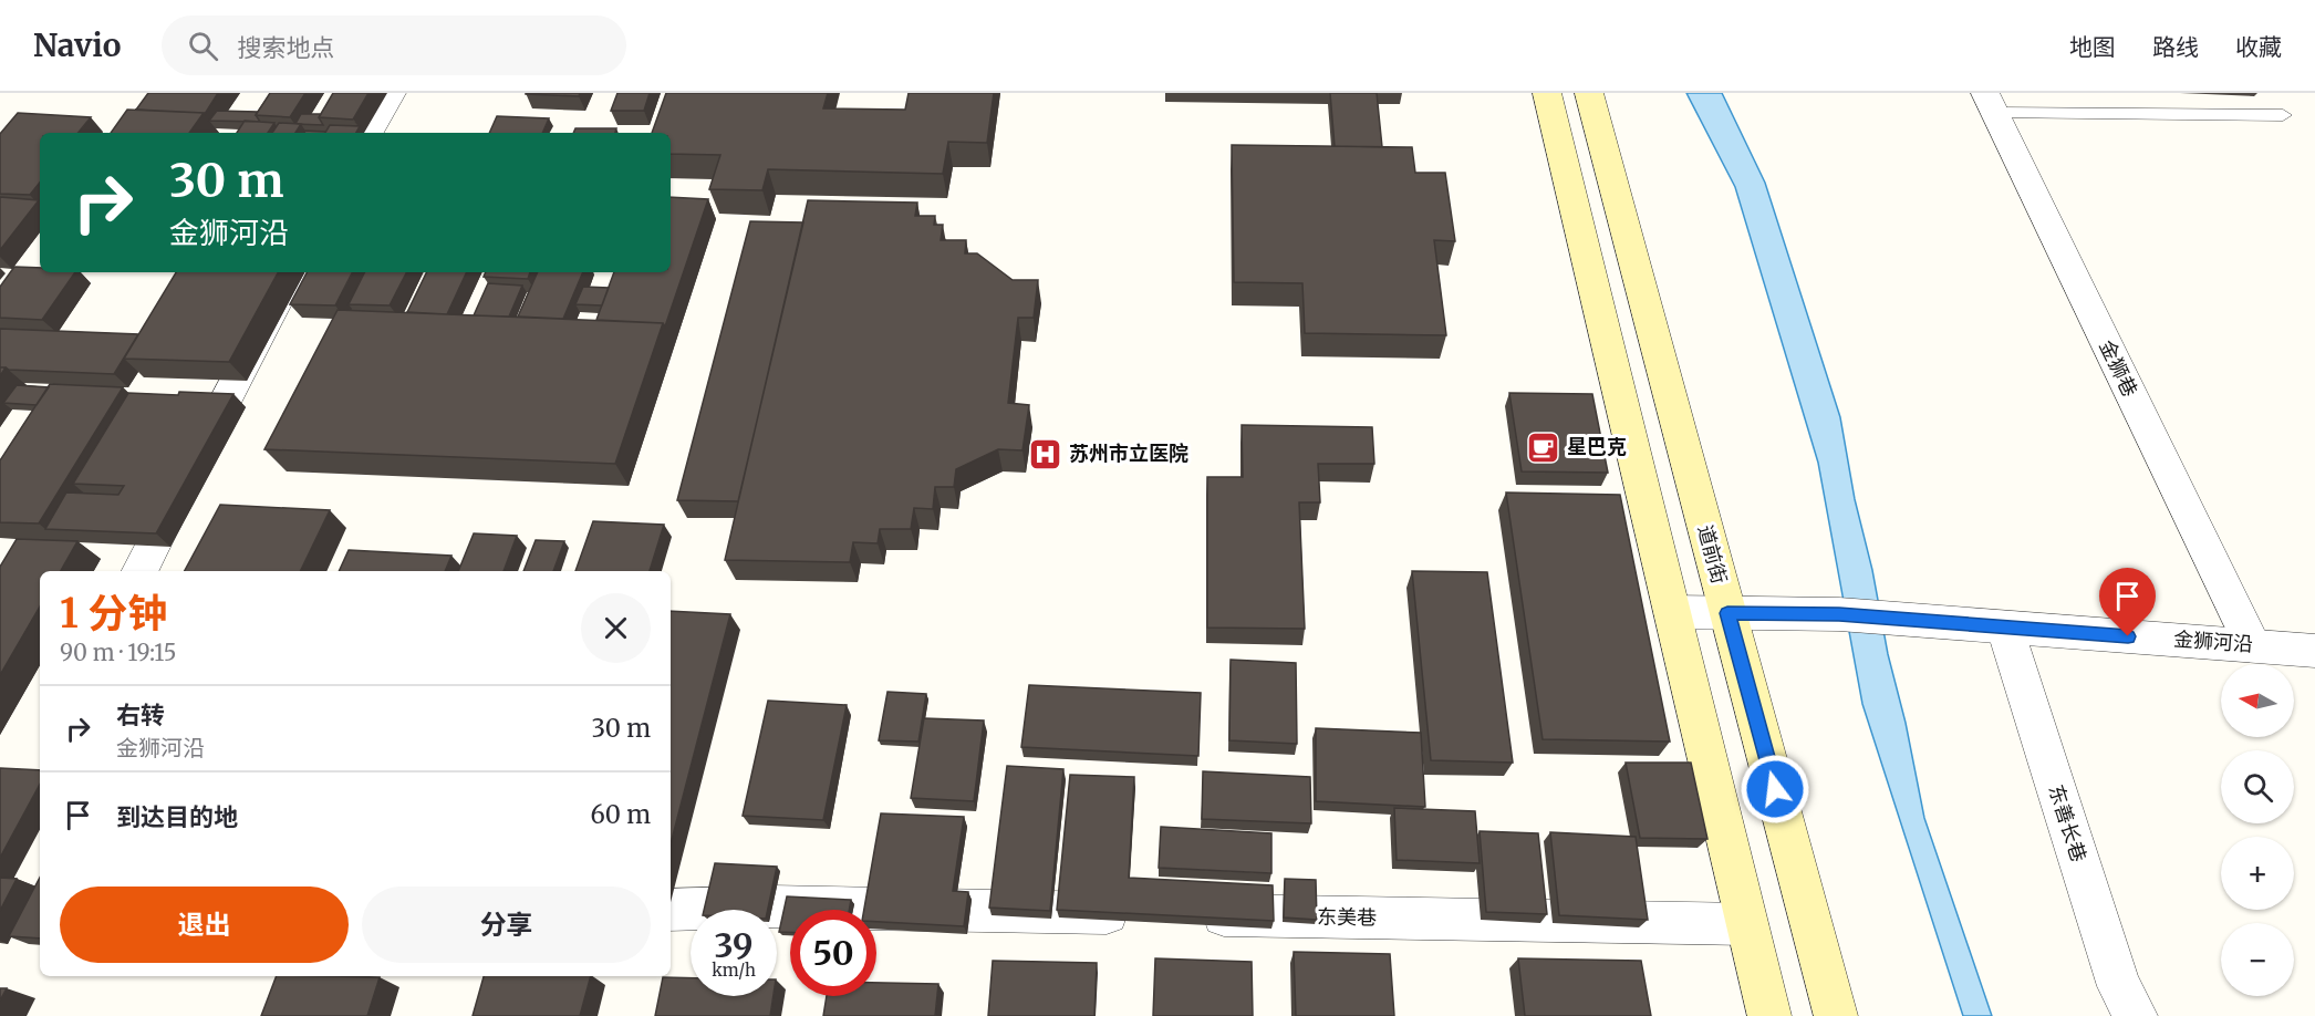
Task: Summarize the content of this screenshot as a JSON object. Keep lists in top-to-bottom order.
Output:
{
  "streets": {
    "main road": ["道前街"],
    "street": [
      "金狮巷",
      "金狮河沿",
      "东善长巷",
      "东美巷"
    ]
  },
  "crossings": [
    ["金狮巷", "金狮河沿"],
    ["道前街", "金狮河沿"],
    ["金狮河沿", "东善长巷"]
  ],
  "places": {
    "cafe": ["星巴克"],
    "hospital": ["苏州市立医院"]
  },
  "north": "left",
  "page": {
    "header": "Navio",
    "search": "搜索地点",
    "nav": ["地图", "路线", "收藏"],
    "turn": ["30 m", "金狮河沿"],
    "heading": ["1 分钟", "90 m · 19:15"],
    "map_buttons": ["+", "−"],
    "list": [
      {
        "name": "右转",
        "note": "金狮河沿",
        "value": "30 m"
      },
      {
        "name": "到达目的地",
        "value": "60 m"
      }
    ],
    "buttons": ["退出", "分享"],
    "speed": "39 km/h",
    "limit": "50"
  }
}
